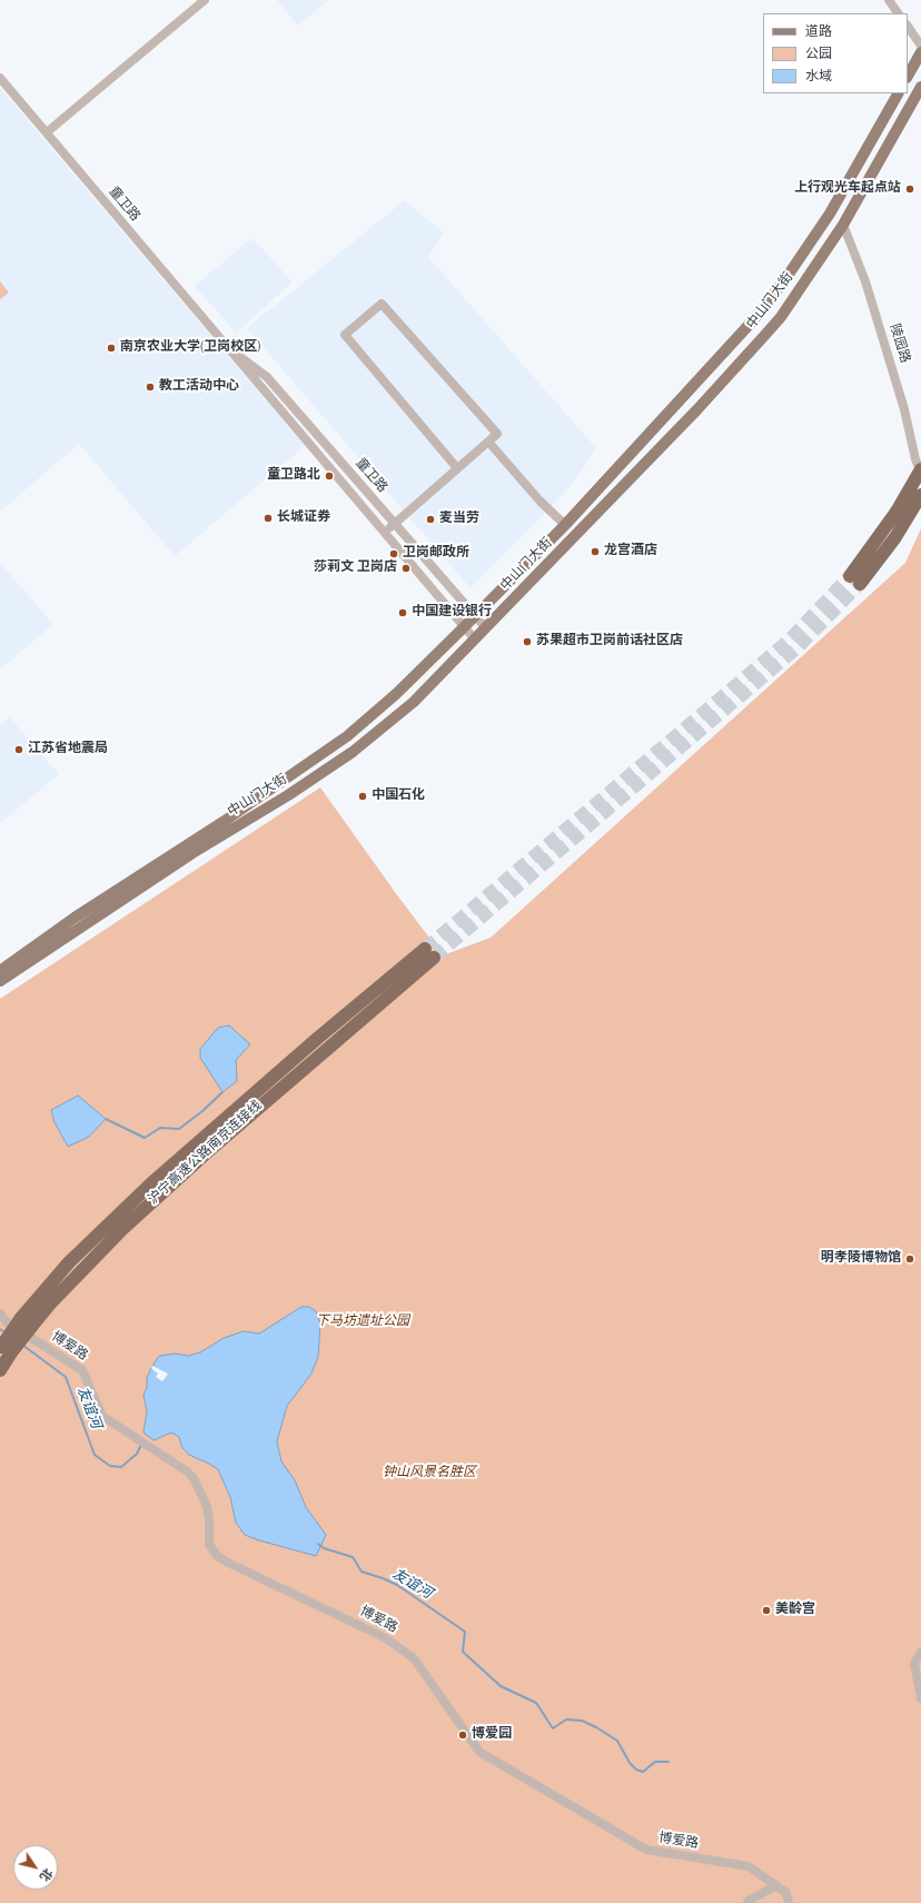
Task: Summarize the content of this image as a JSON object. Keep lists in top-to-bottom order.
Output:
{
  "streets": {
    "highway": ["沪宁高速公路南京连接线"],
    "main road": ["中山门大街"],
    "street": ["童卫路", "陵园路", "博爱路"]
  },
  "crossings": [
    ["童卫路", "中山门大街"],
    ["中山门大街", "陵园路"]
  ],
  "water": ["友谊河"],
  "parks": ["下马坊遗址公园", "钟山风景名胜区"],
  "places": [
    "上行观光车起点站",
    "南京农业大学(卫岗校区)",
    "教工活动中心",
    "童卫路北",
    "长城证券",
    "麦当劳",
    "龙宫酒店",
    "卫岗邮政所",
    "莎莉文 卫岗店",
    "中国建设银行",
    "苏果超市卫岗前话社区店",
    "江苏省地震局",
    "中国石化",
    "明孝陵博物馆",
    "美龄宫",
    "博爱园"
  ],
  "legend": ["道路", "公园", "水域"],
  "north": "bottom right"
}
